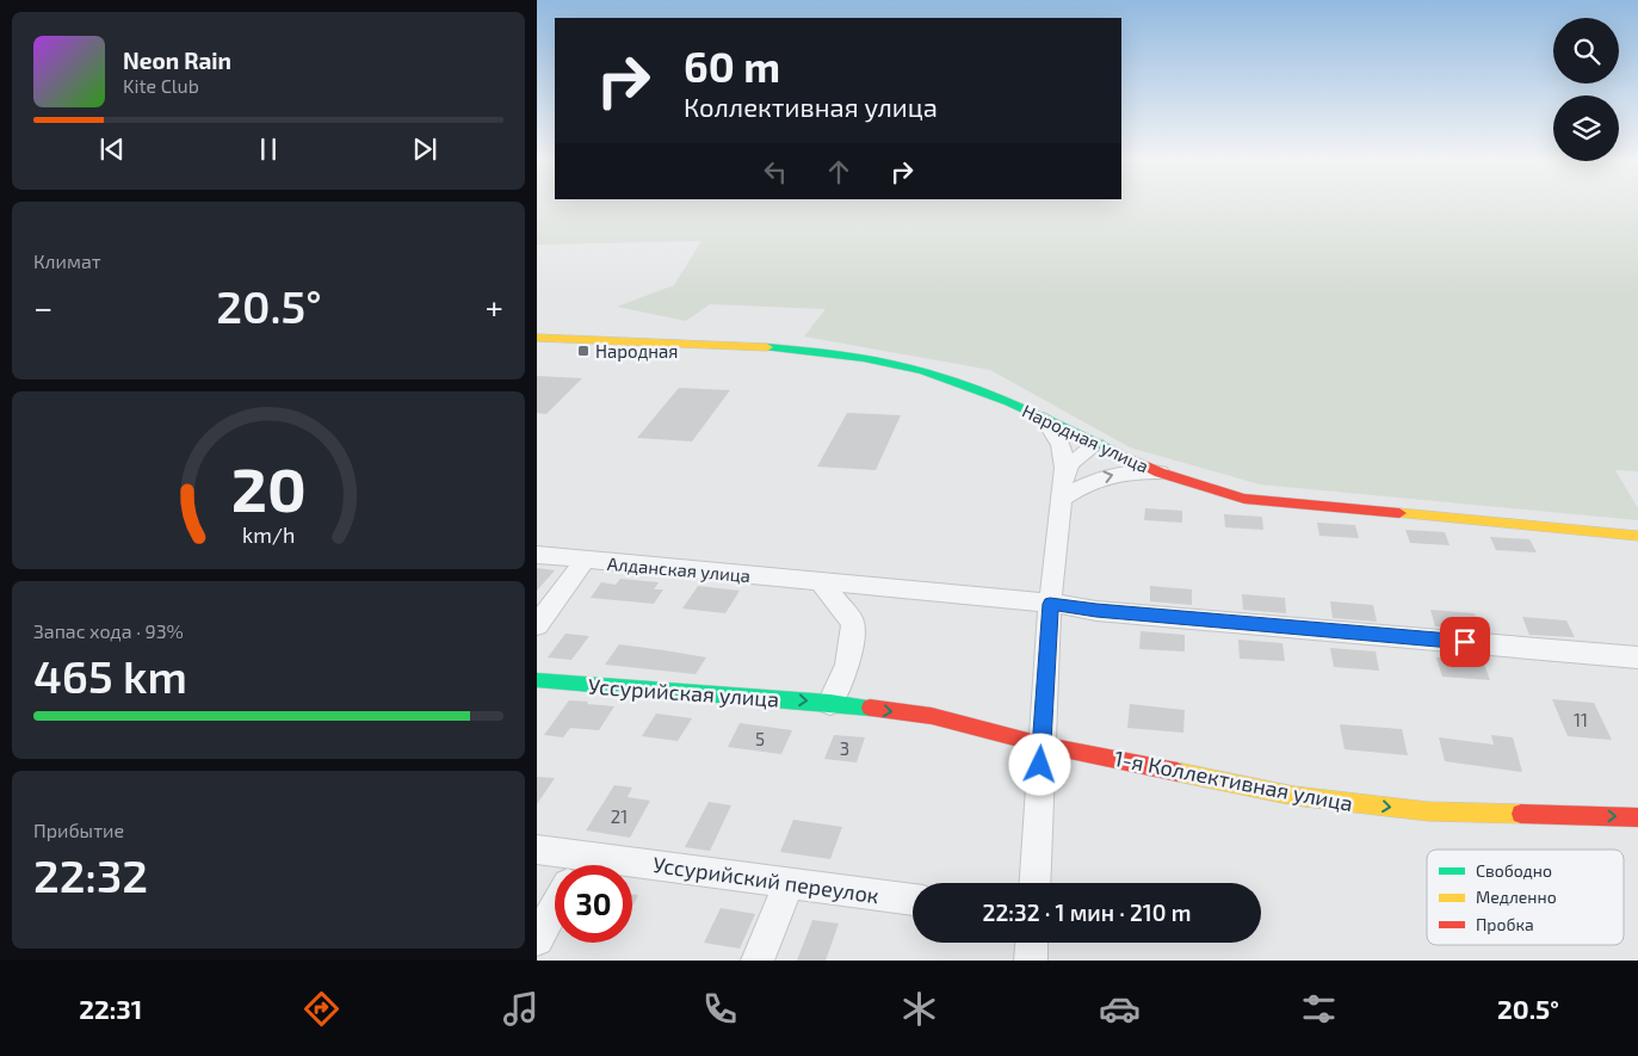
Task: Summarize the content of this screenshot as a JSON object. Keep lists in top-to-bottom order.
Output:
{
  "streets": {
    "street": [
      "Народная улица",
      "Алданская улица",
      "Уссурийская улица",
      "1-я Коллективная улица",
      "Уссурийский переулок"
    ]
  },
  "crossings": [
    ["Уссурийская улица", "1-я Коллективная улица"]
  ],
  "one_way": ["Уссурийская улица", "1-я Коллективная улица"],
  "places": {
    "transit": ["Народная"]
  },
  "house_numbers": [
    "11",
    "5",
    "3",
    "21"
  ],
  "legend": ["Свободно", "Медленно", "Пробка"],
  "page": {
    "turn": ["60 m", "Коллективная улица"],
    "song": ["Neon Rain", "Kite Club"],
    "tile": [
      "Климат",
      ["Запас хода · 93%", "465 km"],
      ["Прибытие", "22:32"]
    ],
    "heat": ["−", "20.5°", "+"],
    "limit": "30",
    "trip": "22:32 · 1 мин · 210 m",
    "tabs": ["22:31", "20.5°"],
    "gauge": ["20", "km/h"]
  }
}
